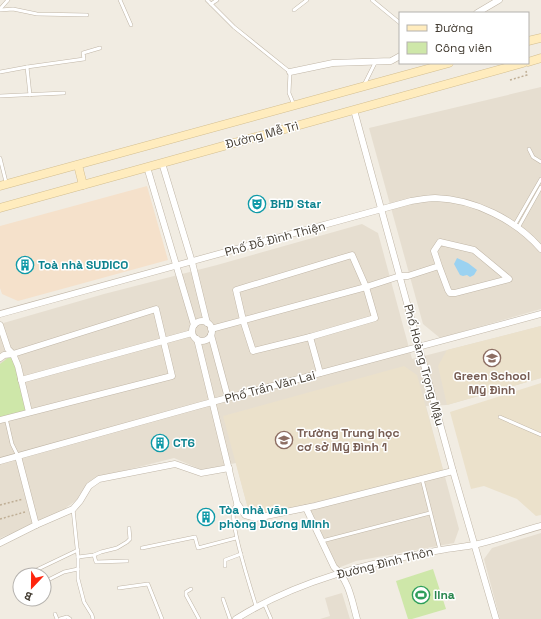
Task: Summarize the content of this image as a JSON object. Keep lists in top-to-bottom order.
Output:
{
  "streets": {
    "main road": ["Đường Mễ Trì"],
    "street": [
      "Phố Đỗ Đình Thiện",
      "Phố Hoàng Trọng Mậu",
      "Phố Trần Văn Lai",
      "Đường Đình Thôn"
    ]
  },
  "crossings": [
    ["Đường Mễ Trì", "Phố Hoàng Trọng Mậu"],
    ["Phố Đỗ Đình Thiện", "Phố Hoàng Trọng Mậu"],
    ["Phố Hoàng Trọng Mậu", "Phố Trần Văn Lai"],
    ["Phố Hoàng Trọng Mậu", "Đường Đình Thôn"]
  ],
  "places": {
    "theatre": ["BHD Star"],
    "building": ["Toà nhà SUDICO", "CT6", "Tòa nhà văn phòng Dương Minh"],
    "school or university": ["Green School Mỹ Đình", "Trường Trung học cơ sở Mỹ Đình 1"],
    "sports": ["lina"]
  },
  "legend": ["Đường", "Công viên"],
  "north": "bottom"
}
